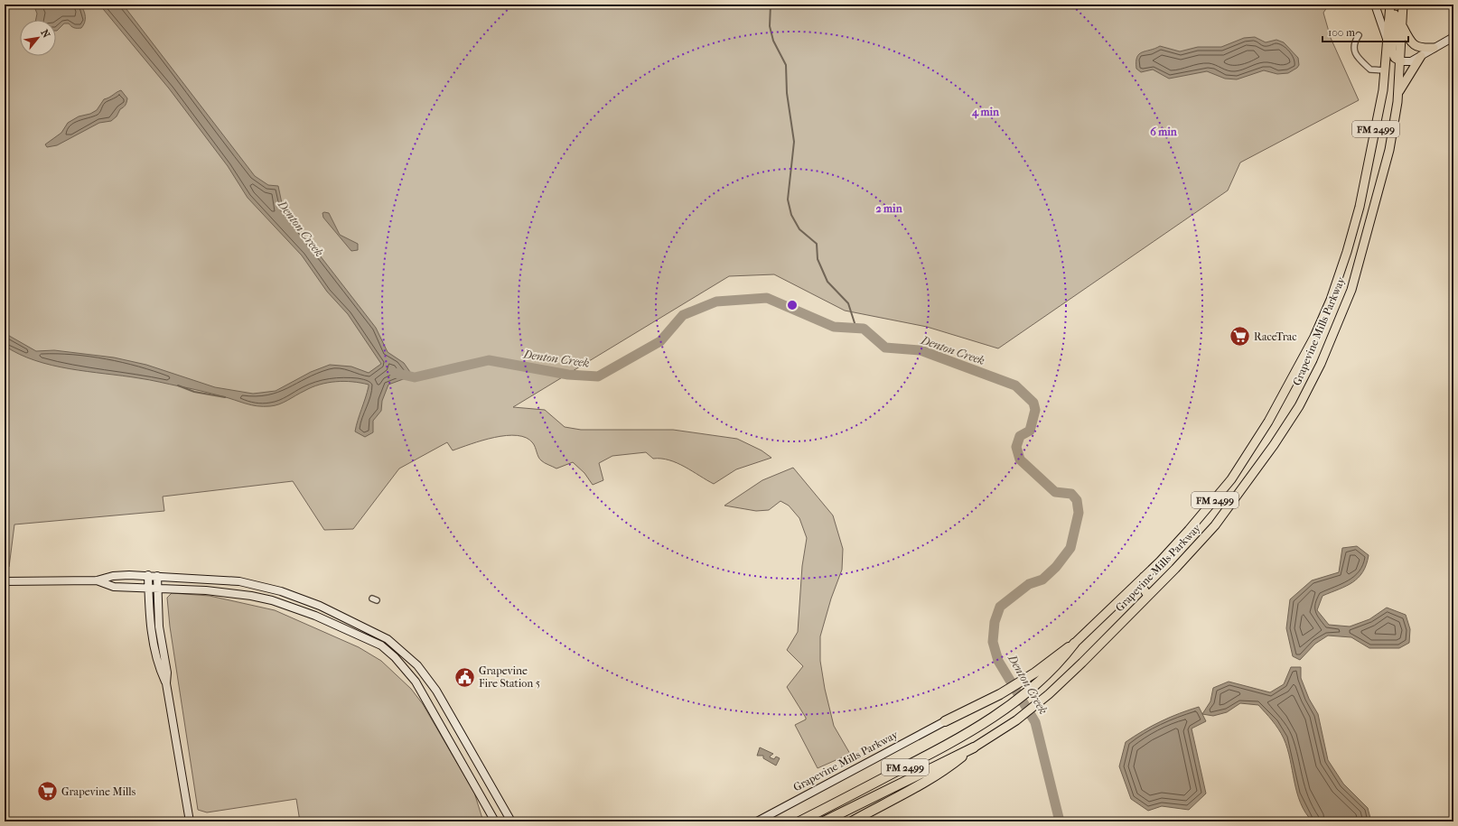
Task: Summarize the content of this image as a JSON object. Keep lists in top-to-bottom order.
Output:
{
  "streets": {
    "highway": ["FM 2499", "Grapevine Mills Parkway"]
  },
  "crossings": [
    ["FM 2499", "Grapevine Mills Parkway"]
  ],
  "water": ["Denton Creek"],
  "places": {
    "supermarket": ["RaceTrac", "Grapevine Mills"],
    "public building": ["Grapevine Fire Station 5"]
  },
  "scale_bar": "100 m",
  "north": "top right",
  "rings": ["4 min", "6 min", "2 min"]
}
